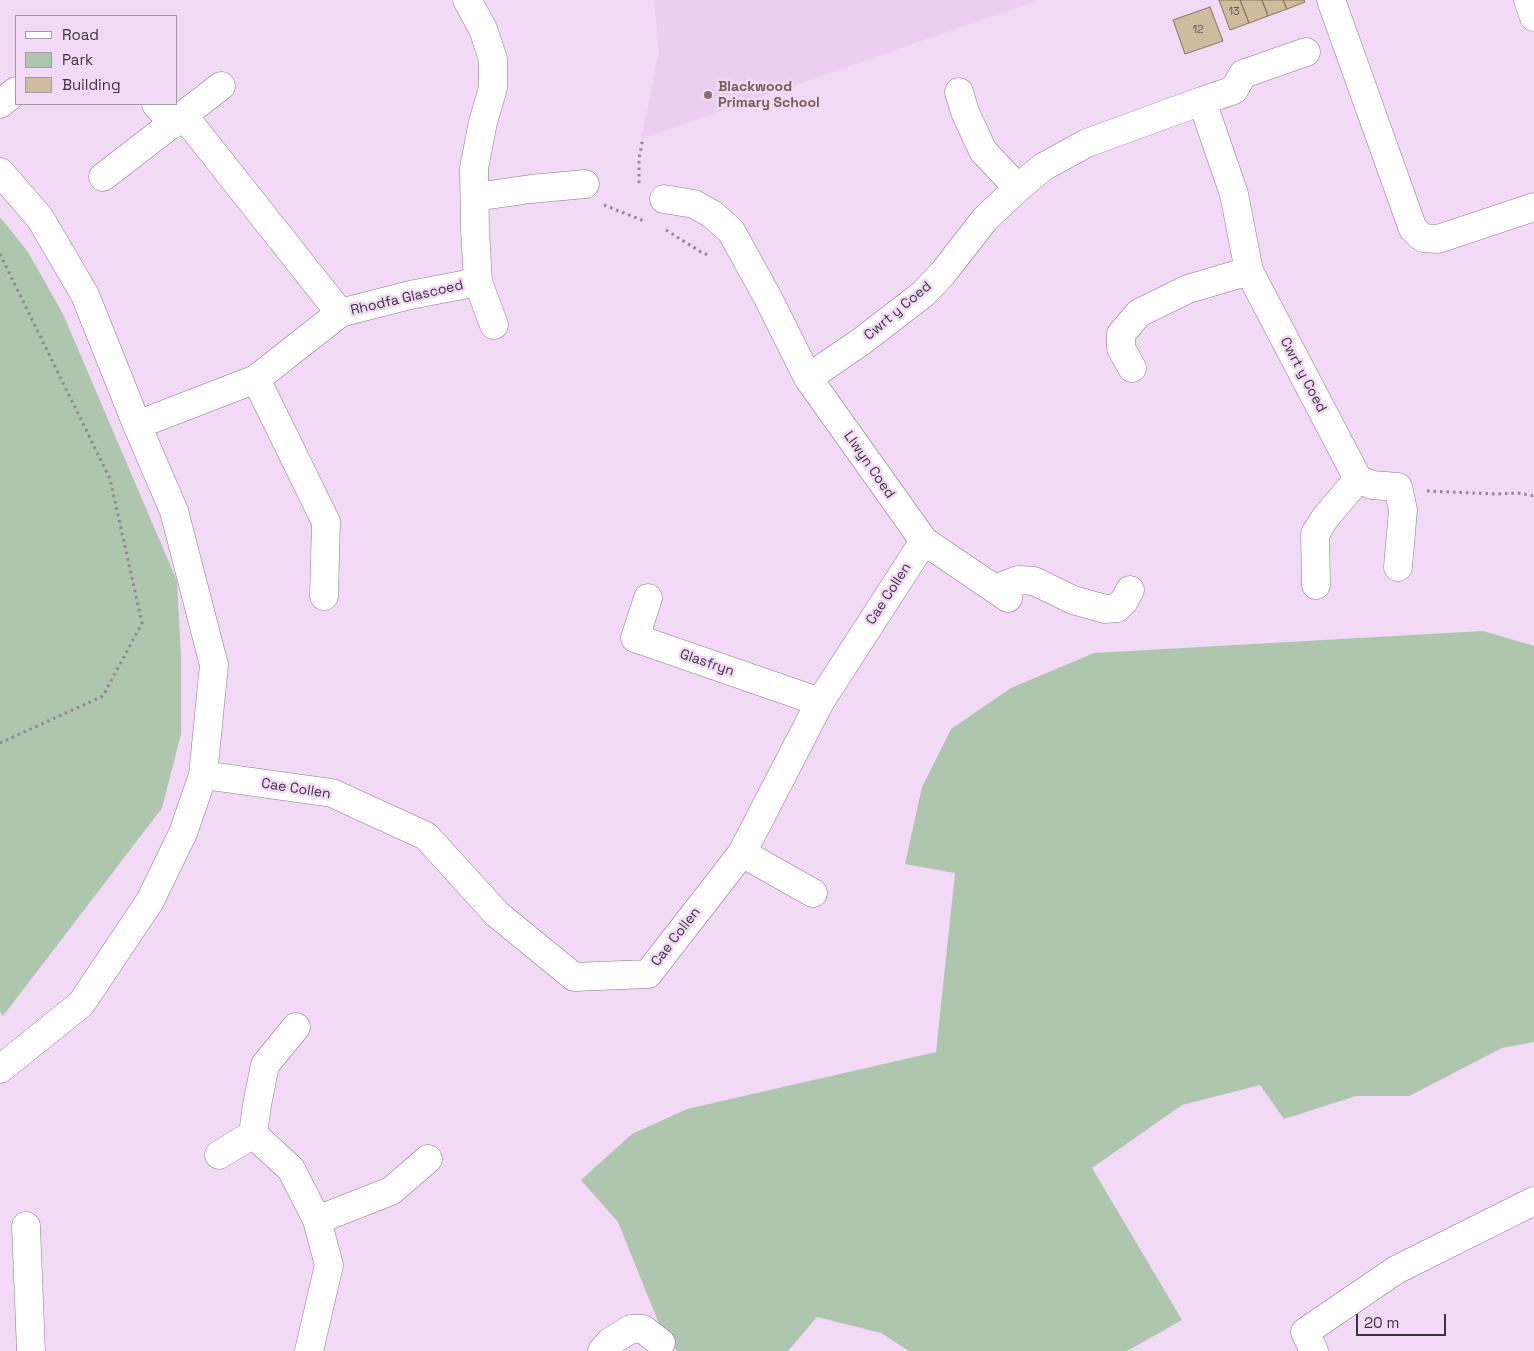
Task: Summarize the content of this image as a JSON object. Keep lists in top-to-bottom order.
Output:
{
  "streets": {
    "street": [
      "Rhodfa Glascoed",
      "Cwrt y Coed",
      "Llwyn Coed",
      "Cae Collen",
      "Glasfryn"
    ]
  },
  "crossings": [
    ["Cwrt y Coed", "Llwyn Coed"],
    ["Llwyn Coed", "Cae Collen"],
    ["Cae Collen", "Glasfryn"]
  ],
  "places": ["Blackwood Primary School"],
  "house_numbers": ["13", "12"],
  "legend": ["Road", "Park", "Building"],
  "scale_bar": "20 m"
}
